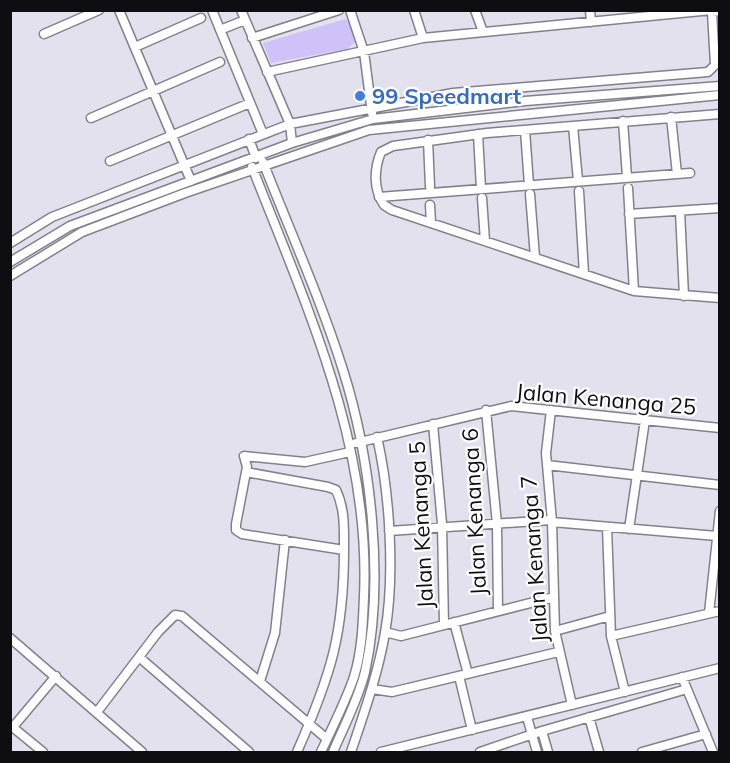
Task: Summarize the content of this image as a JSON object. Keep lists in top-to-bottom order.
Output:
{
  "streets": {
    "street": [
      "Jalan Kenanga 25",
      "Jalan Kenanga 6",
      "Jalan Kenanga 5",
      "Jalan Kenanga 7"
    ]
  },
  "crossings": [
    ["Jalan Kenanga 25", "Jalan Kenanga 6"],
    ["Jalan Kenanga 25", "Jalan Kenanga 5"],
    ["Jalan Kenanga 25", "Jalan Kenanga 7"]
  ],
  "places": ["99 Speedmart"]
}
